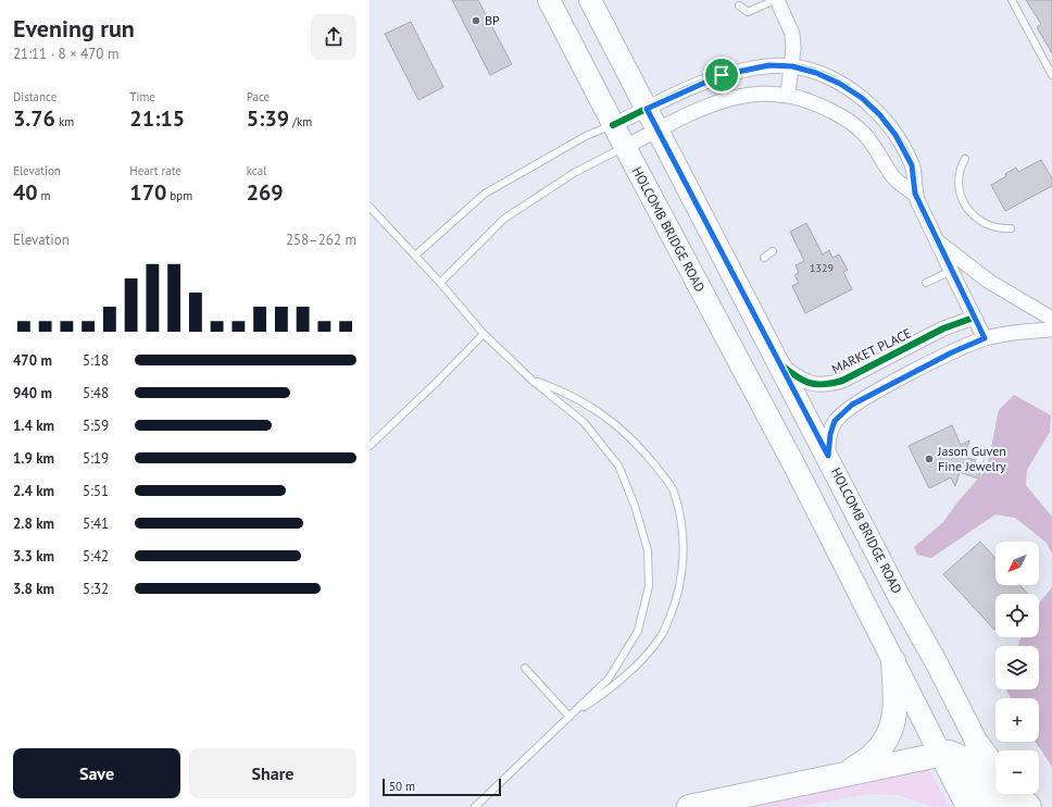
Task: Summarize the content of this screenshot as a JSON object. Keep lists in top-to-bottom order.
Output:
{
  "streets": {
    "main road": ["HOLCOMB BRIDGE ROAD"],
    "street": ["MARKET PLACE"]
  },
  "crossings": [
    ["HOLCOMB BRIDGE ROAD", "MARKET PLACE"]
  ],
  "places": ["BP", "Jason Guven Fine Jewelry"],
  "house_numbers": ["1329"],
  "scale_bar": "50 m",
  "north": "bottom left",
  "page": {
    "heading": ["Evening run", "21:11 · 8 × 470 m"],
    "stats": [
      ["Distance", "3.76 km"],
      ["Time", "21:15"],
      ["Pace", "5:39 /km"],
      ["Elevation", "40 m"],
      ["Heart rate", "170 bpm"],
      ["kcal", "269"]
    ],
    "chart": ["Elevation", "258–262 m"],
    "list": [
      {
        "name": "470 m",
        "note": "5:18"
      },
      {
        "name": "940 m",
        "note": "5:48"
      },
      {
        "name": "1.4 km",
        "note": "5:59"
      },
      {
        "name": "1.9 km",
        "note": "5:19"
      },
      {
        "name": "2.4 km",
        "note": "5:51"
      },
      {
        "name": "2.8 km",
        "note": "5:41"
      },
      {
        "name": "3.3 km",
        "note": "5:42"
      },
      {
        "name": "3.8 km",
        "note": "5:32"
      }
    ],
    "map_buttons": ["+", "−"],
    "buttons": ["Save", "Share"],
    "scale": "50 m"
  }
}
